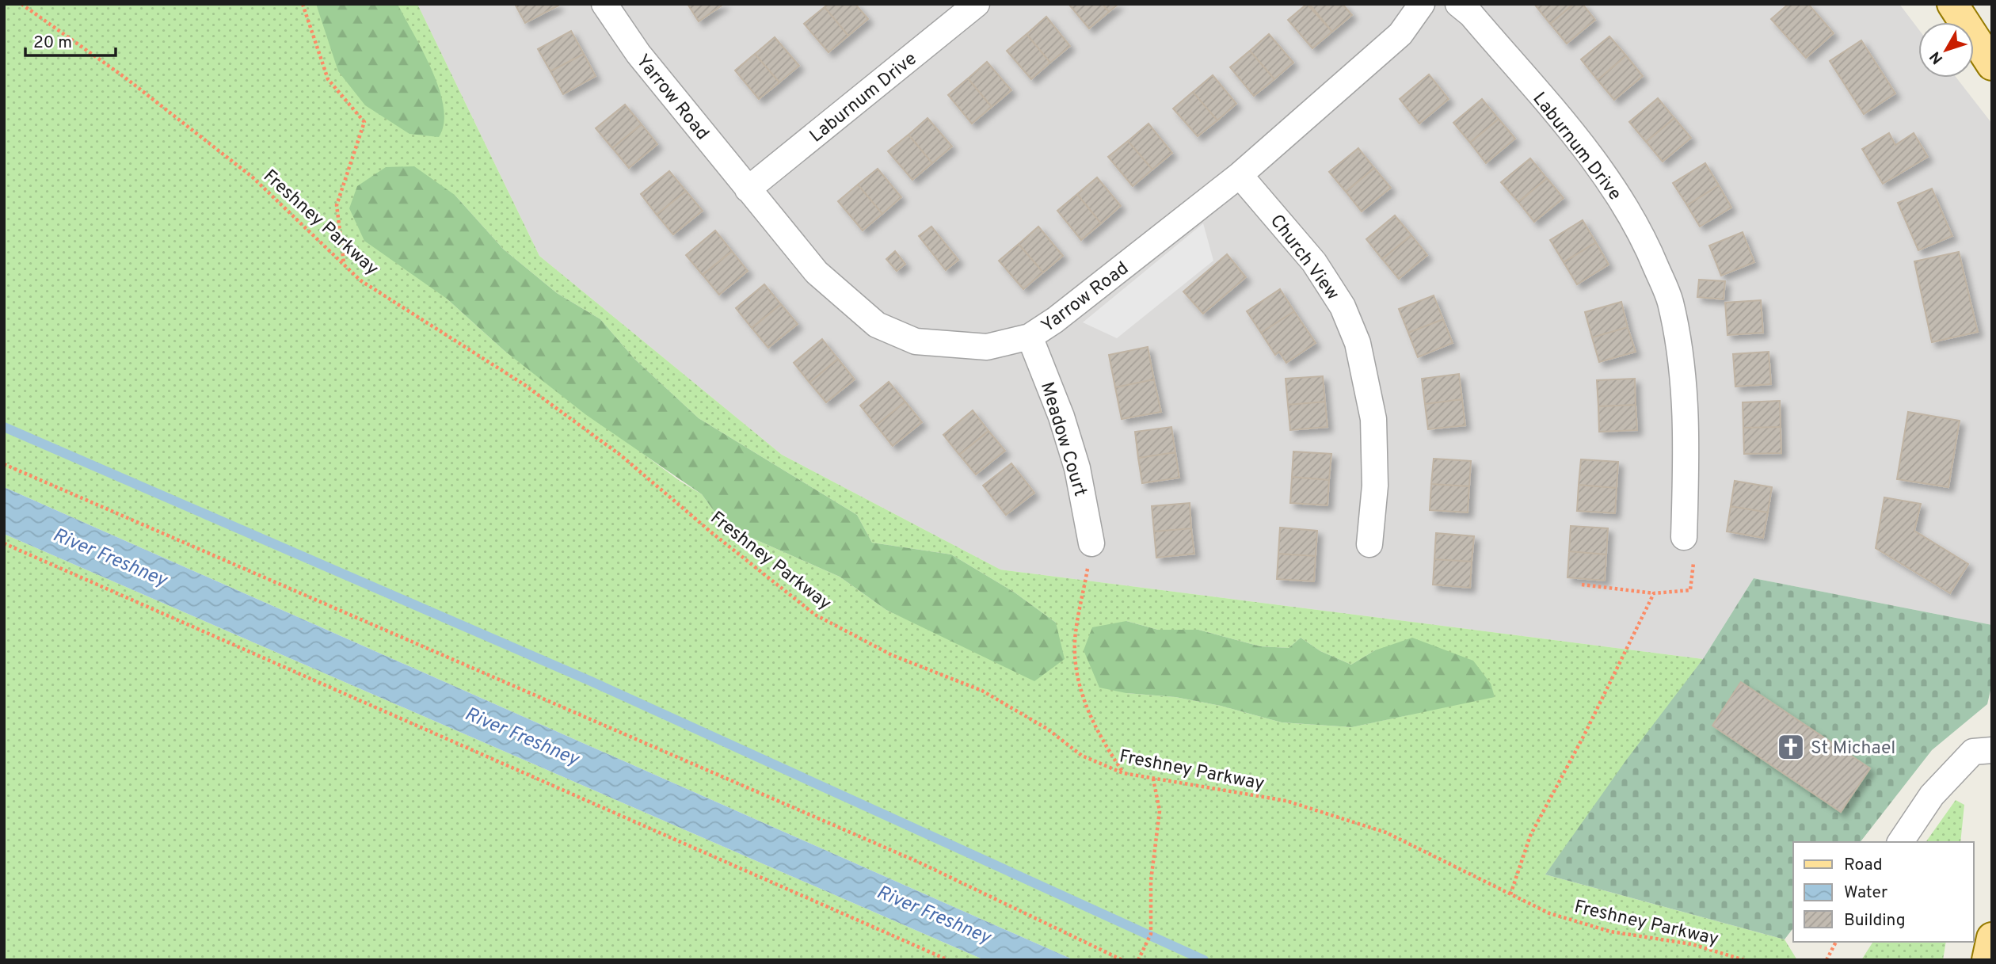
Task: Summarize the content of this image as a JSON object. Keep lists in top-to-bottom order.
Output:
{
  "streets": {
    "street": [
      "Yarrow Road",
      "Laburnum Drive",
      "Church View",
      "Meadow Court"
    ],
    "path": ["Freshney Parkway"]
  },
  "crossings": [
    ["Yarrow Road", "Laburnum Drive"],
    ["Yarrow Road", "Church View"],
    ["Yarrow Road", "Meadow Court"]
  ],
  "water": ["River Freshney"],
  "places": {
    "church": ["St Michael"]
  },
  "legend": ["Road", "Water", "Building"],
  "scale_bar": "20 m",
  "north": "bottom left"
}
